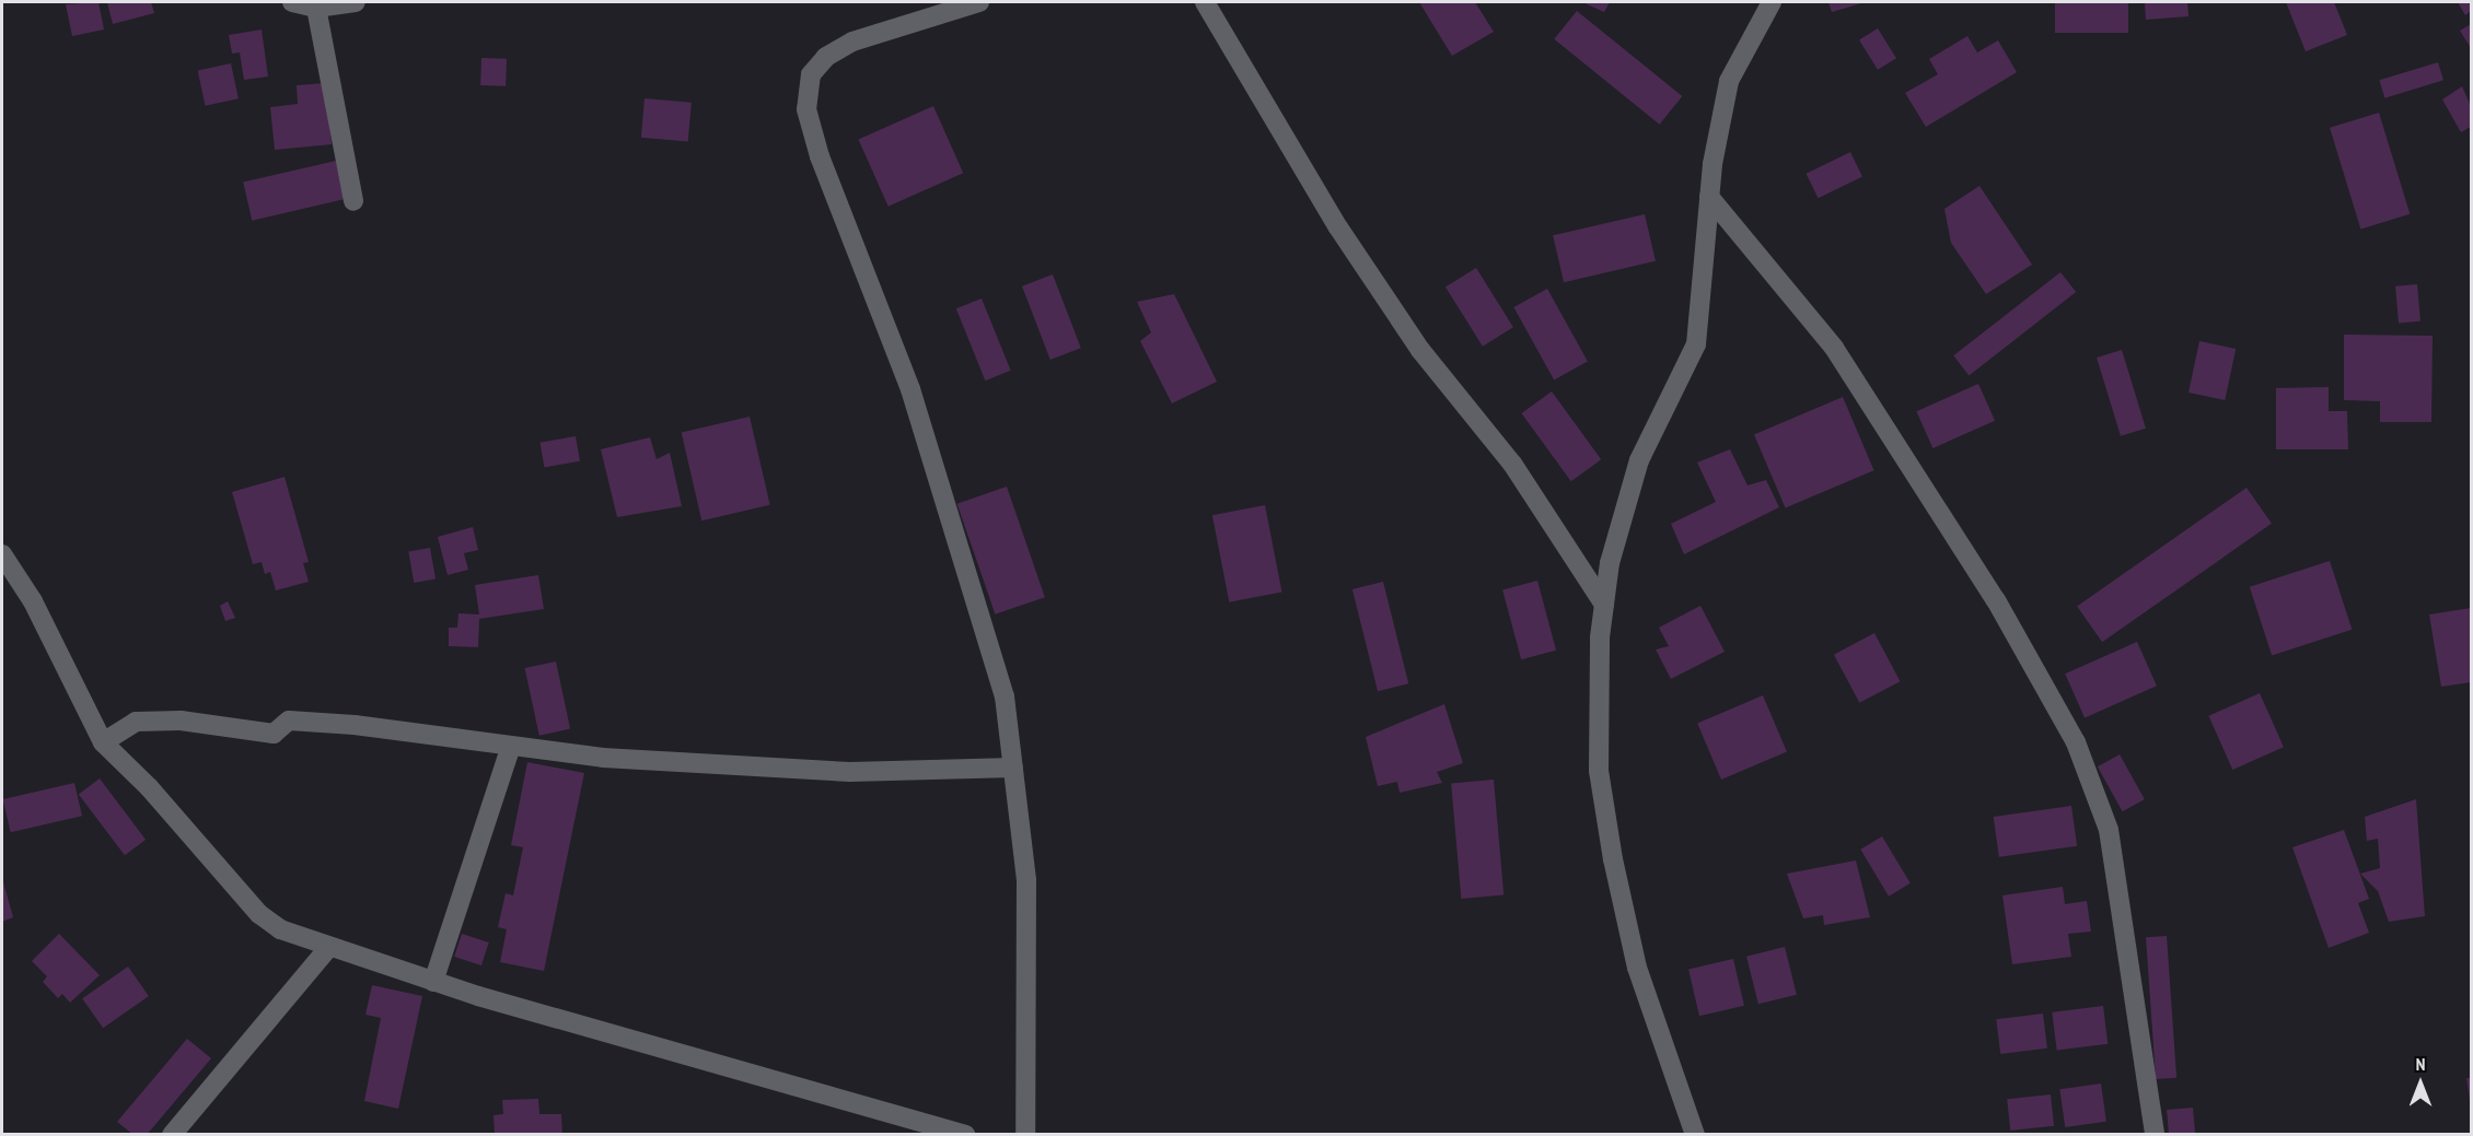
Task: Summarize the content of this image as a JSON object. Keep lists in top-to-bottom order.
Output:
{
  "north": "top"
}
